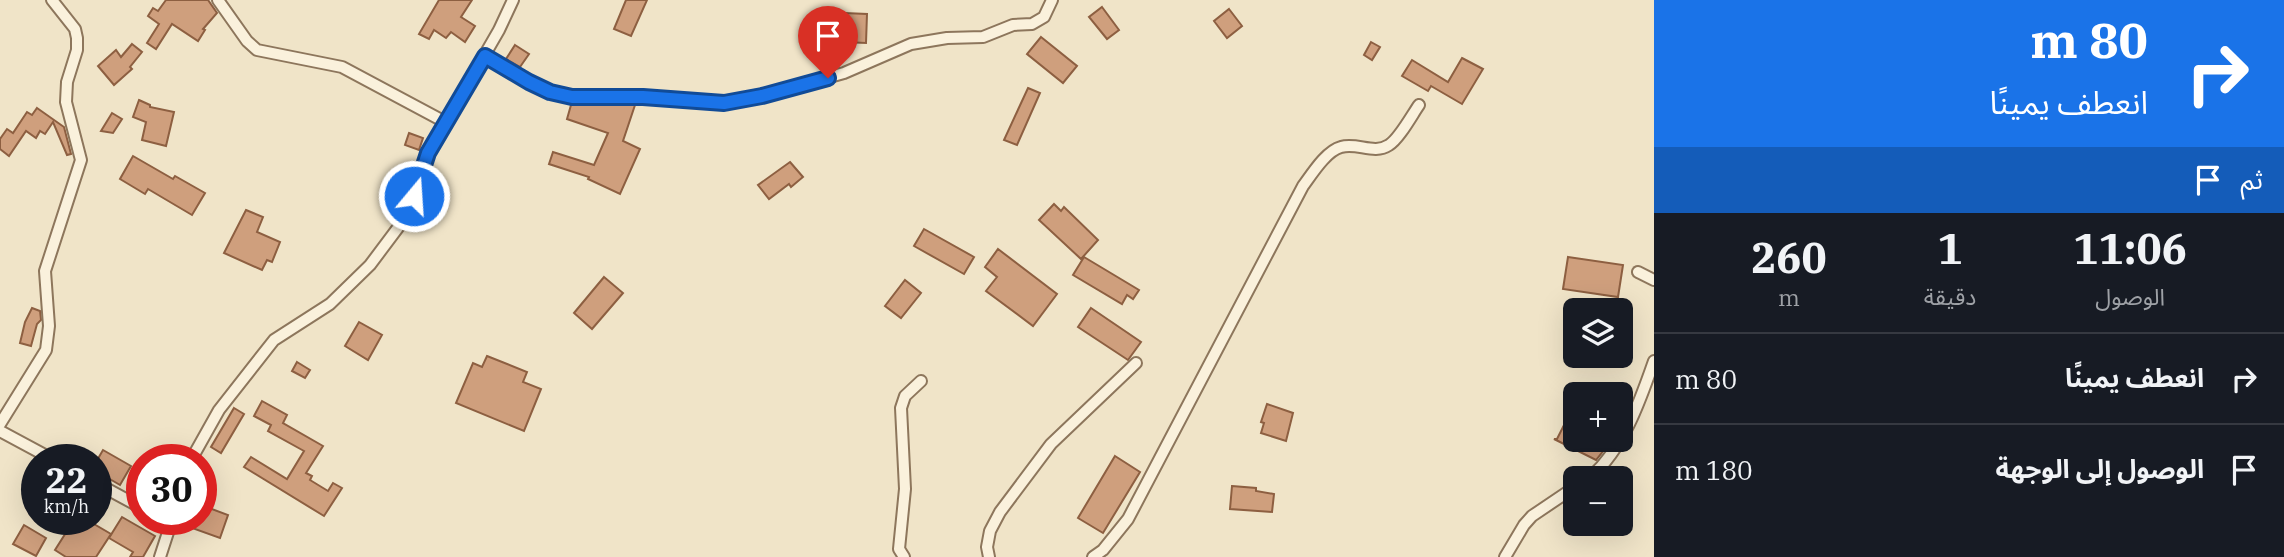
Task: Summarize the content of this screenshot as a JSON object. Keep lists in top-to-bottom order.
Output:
{
  "page": {
    "turn": ["80 m", "انعطف يمينًا"],
    "then": "ثم",
    "eta": [
      "11:06",
      "الوصول",
      "1",
      "دقيقة",
      "260",
      "m"
    ],
    "map_buttons": ["+", "−"],
    "list": [
      {
        "name": "انعطف يمينًا",
        "value": "80 m"
      },
      {
        "name": "الوصول إلى الوجهة",
        "value": "180 m"
      }
    ],
    "speed": "22 km/h",
    "limit": "30"
  }
}
